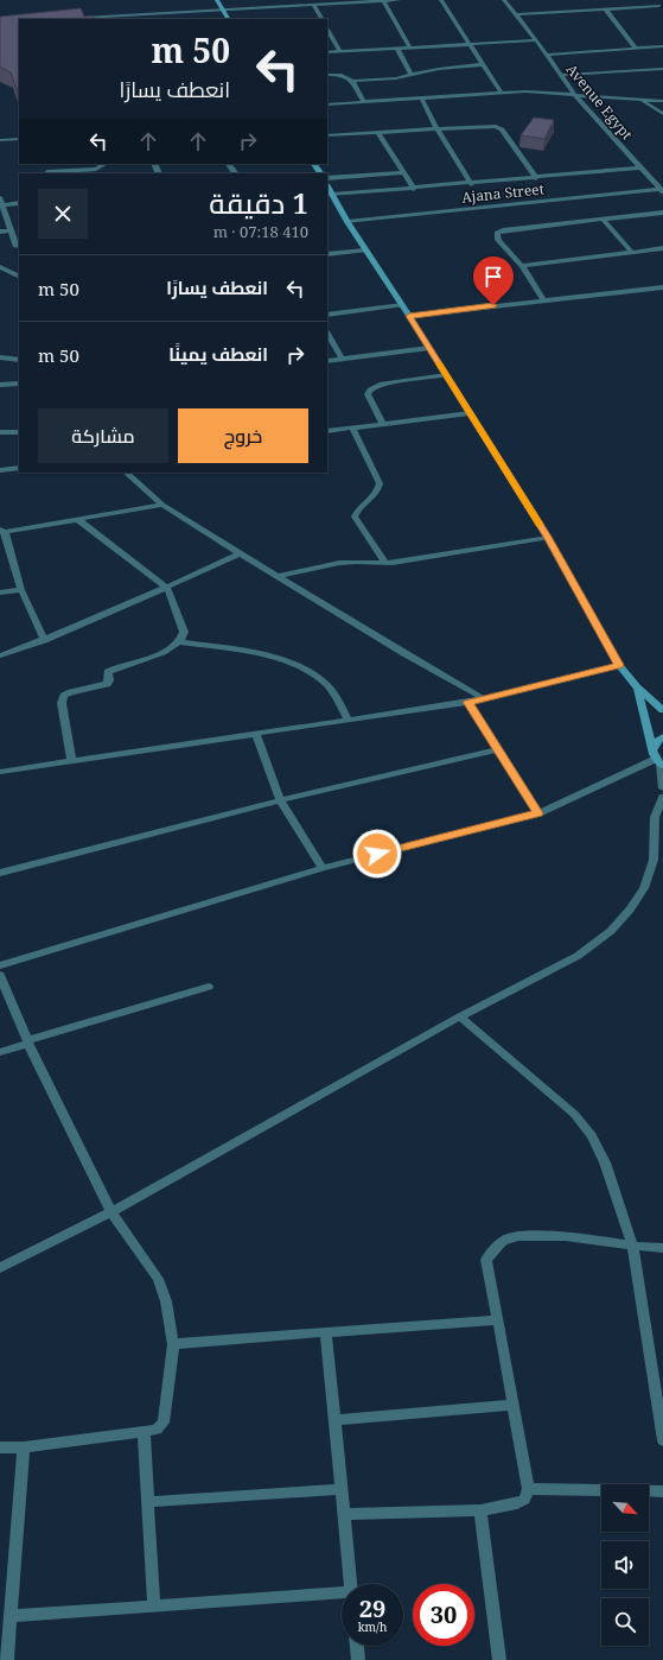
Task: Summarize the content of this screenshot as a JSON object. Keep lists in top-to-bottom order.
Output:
{
  "streets": {
    "street": ["Avenue Egypt", "Ajana Street"]
  },
  "crossings": [
    ["Avenue Egypt", "Ajana Street"]
  ],
  "north": "bottom right",
  "page": {
    "turn": ["50 m", "انعطف يسارًا"],
    "heading": ["1 دقيقة", "410 m · 07:18"],
    "list": [
      {
        "name": "انعطف يسارًا",
        "value": "50 m"
      },
      {
        "name": "انعطف يمينًا",
        "value": "50 m"
      }
    ],
    "buttons": ["خروج", "مشاركة"],
    "speed": "29 km/h",
    "limit": "30"
  }
}
